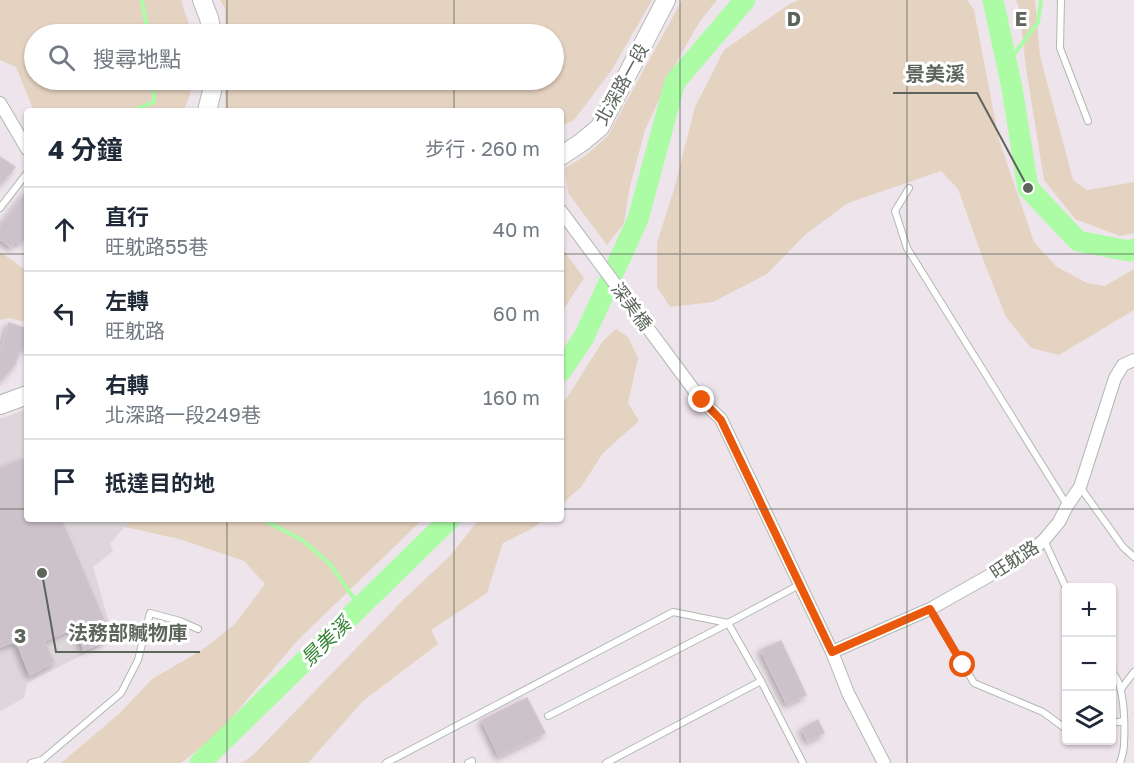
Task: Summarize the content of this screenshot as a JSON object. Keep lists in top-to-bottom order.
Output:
{
  "streets": {
    "main road": ["北深路一段"],
    "street": ["深美橋", "旺躭路"]
  },
  "crossings": [
    ["深美橋", "旺躭路"]
  ],
  "water": ["景美溪"],
  "places": ["景美溪", "法務部贓物庫"],
  "page": {
    "search": "搜尋地點",
    "heading": ["4 分鐘", "步行 · 260 m"],
    "list": [
      ["直行", "旺躭路55巷", "40 m"],
      ["左轉", "旺躭路", "60 m"],
      ["右轉", "北深路一段249巷", "160 m"],
      "抵達目的地"
    ],
    "map_buttons": ["+", "−"]
  },
  "grid": {
    "columns": ["D", "E"],
    "rows": ["3"]
  }
}
